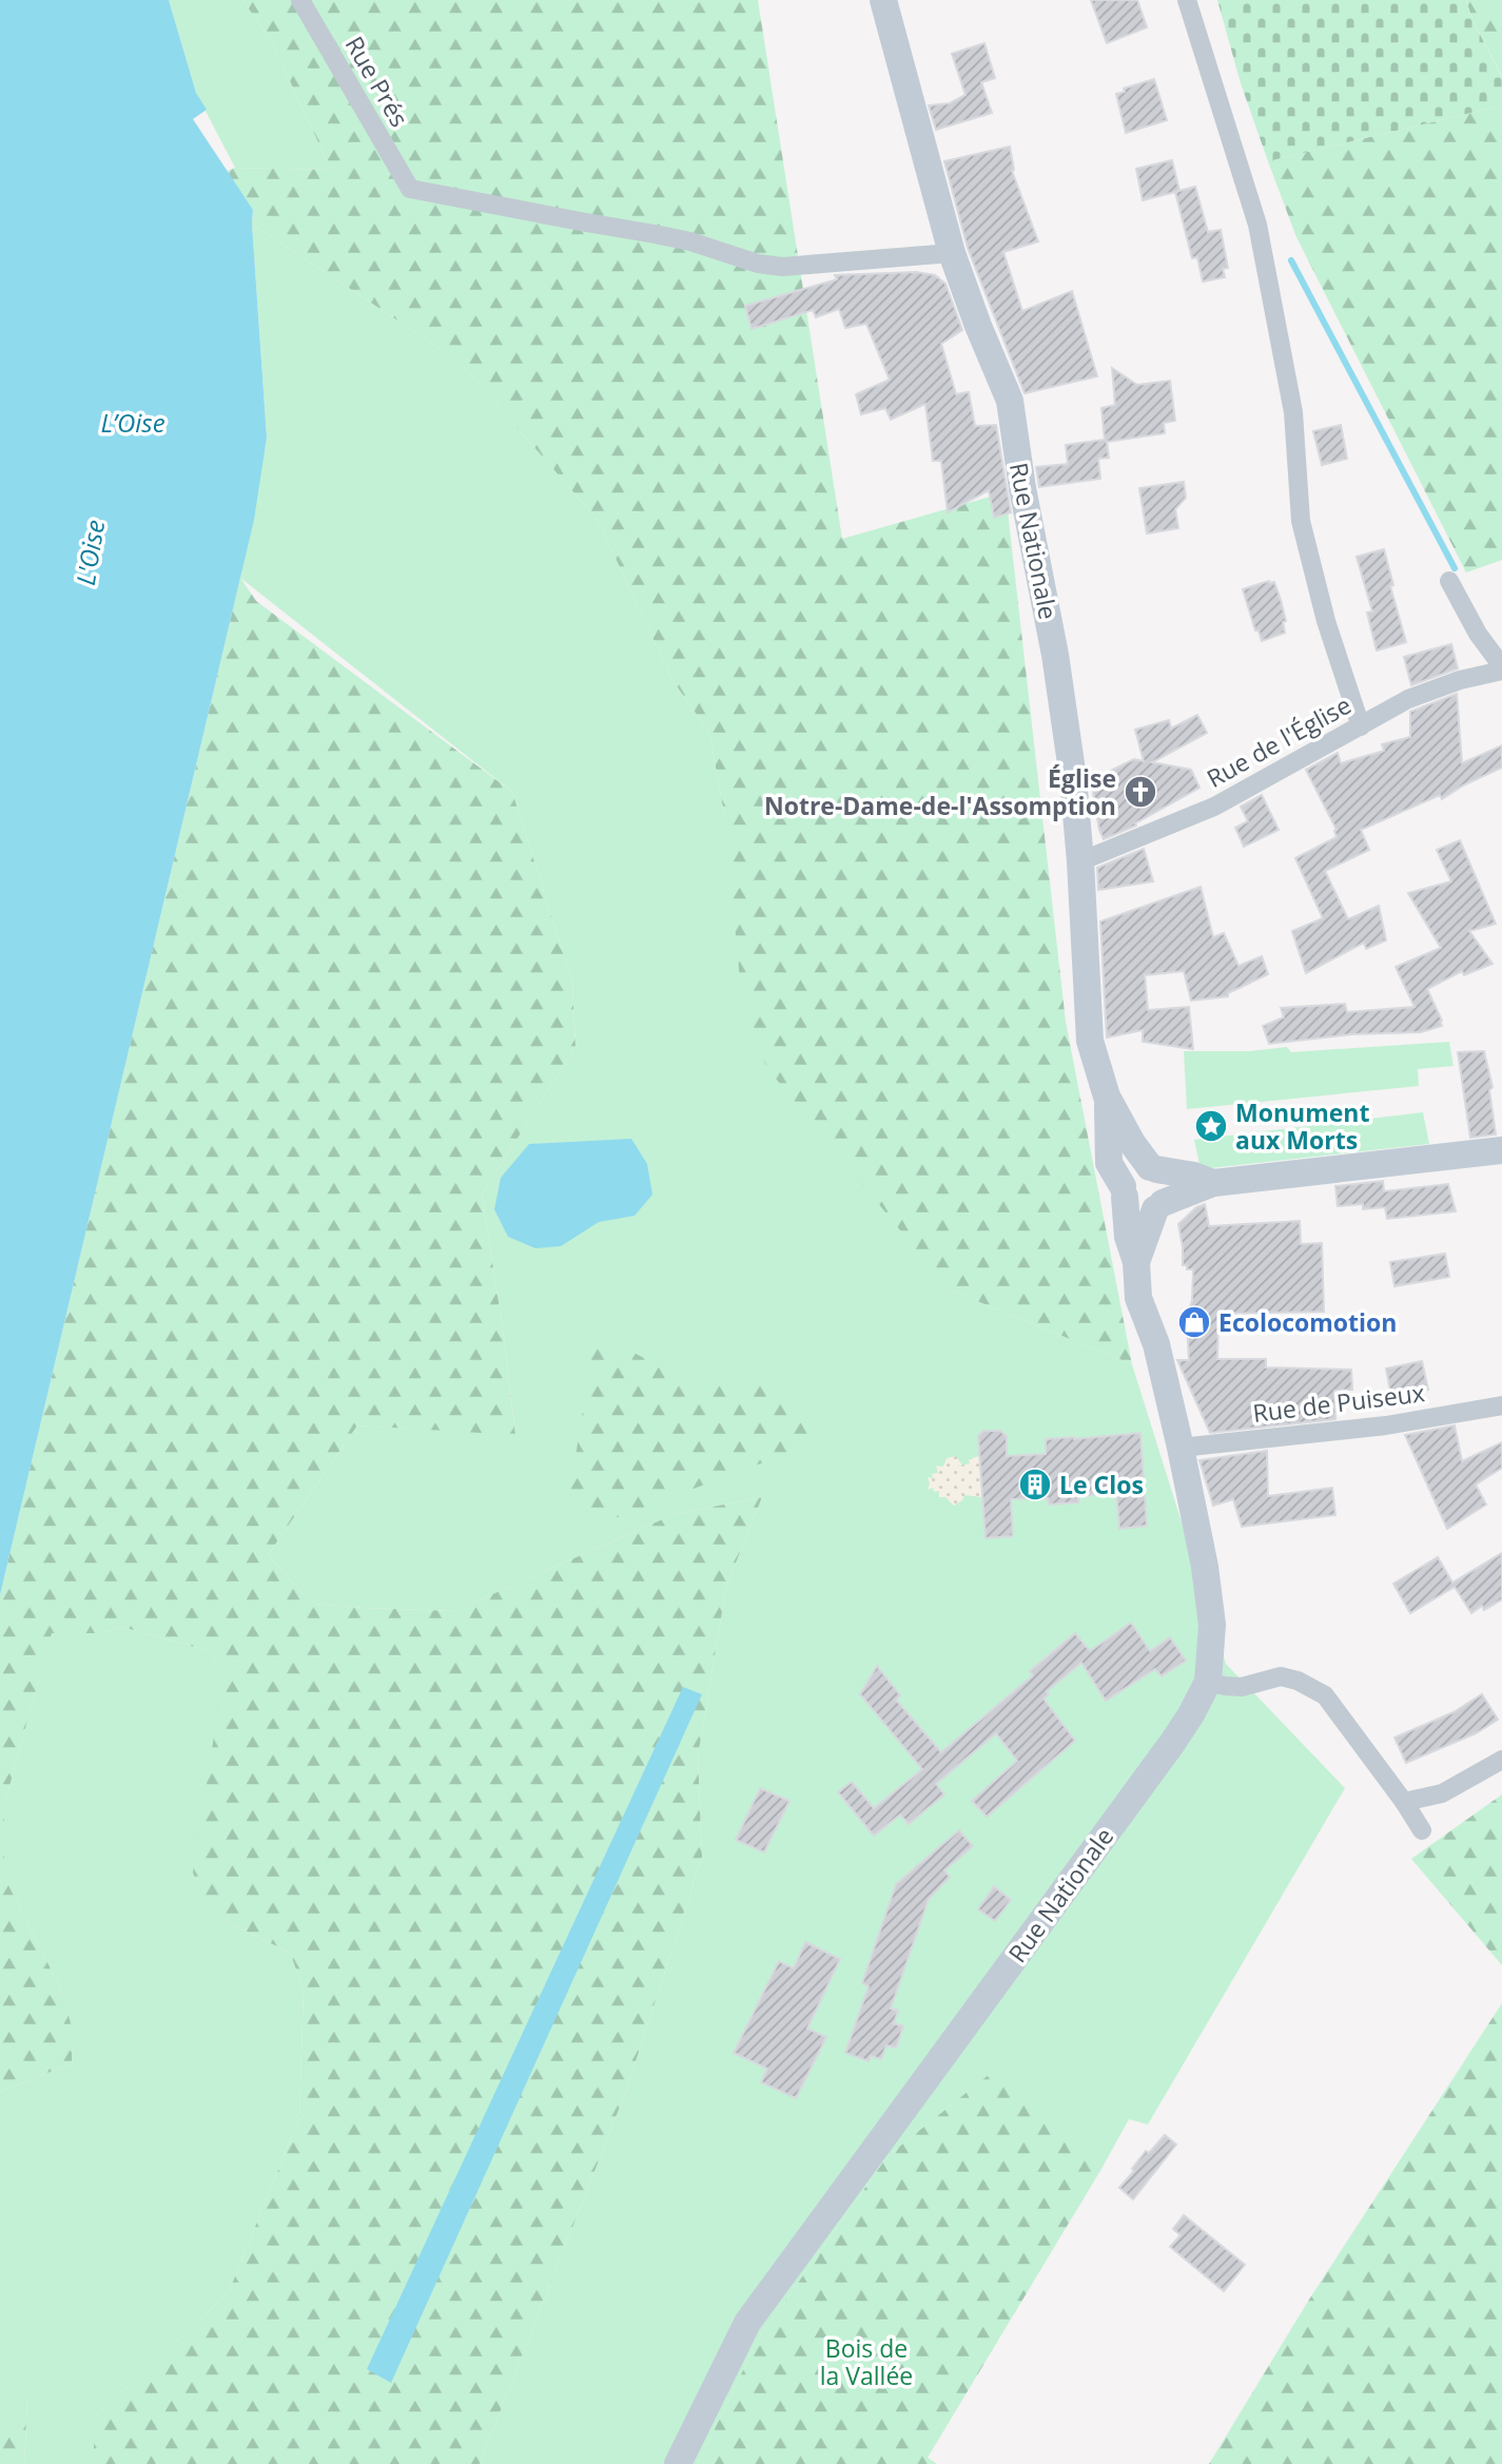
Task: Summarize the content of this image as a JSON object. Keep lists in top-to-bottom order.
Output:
{
  "streets": {
    "street": [
      "Rue Prés",
      "Rue Nationale",
      "Rue de l'Église",
      "Rue de Puiseux"
    ]
  },
  "crossings": [
    ["Rue Prés", "Rue Nationale"],
    ["Rue Nationale", "Rue de l'Église"],
    ["Rue Nationale", "Rue de Puiseux"]
  ],
  "water": ["L’Oise", "L'Oise"],
  "parks": ["Bois de la Vallée"],
  "places": {
    "church": ["Église Notre-Dame-de-l'Assomption"],
    "place": ["Monument aux Morts"],
    "shop": ["Ecolocomotion"],
    "building": ["Le Clos"]
  }
}
